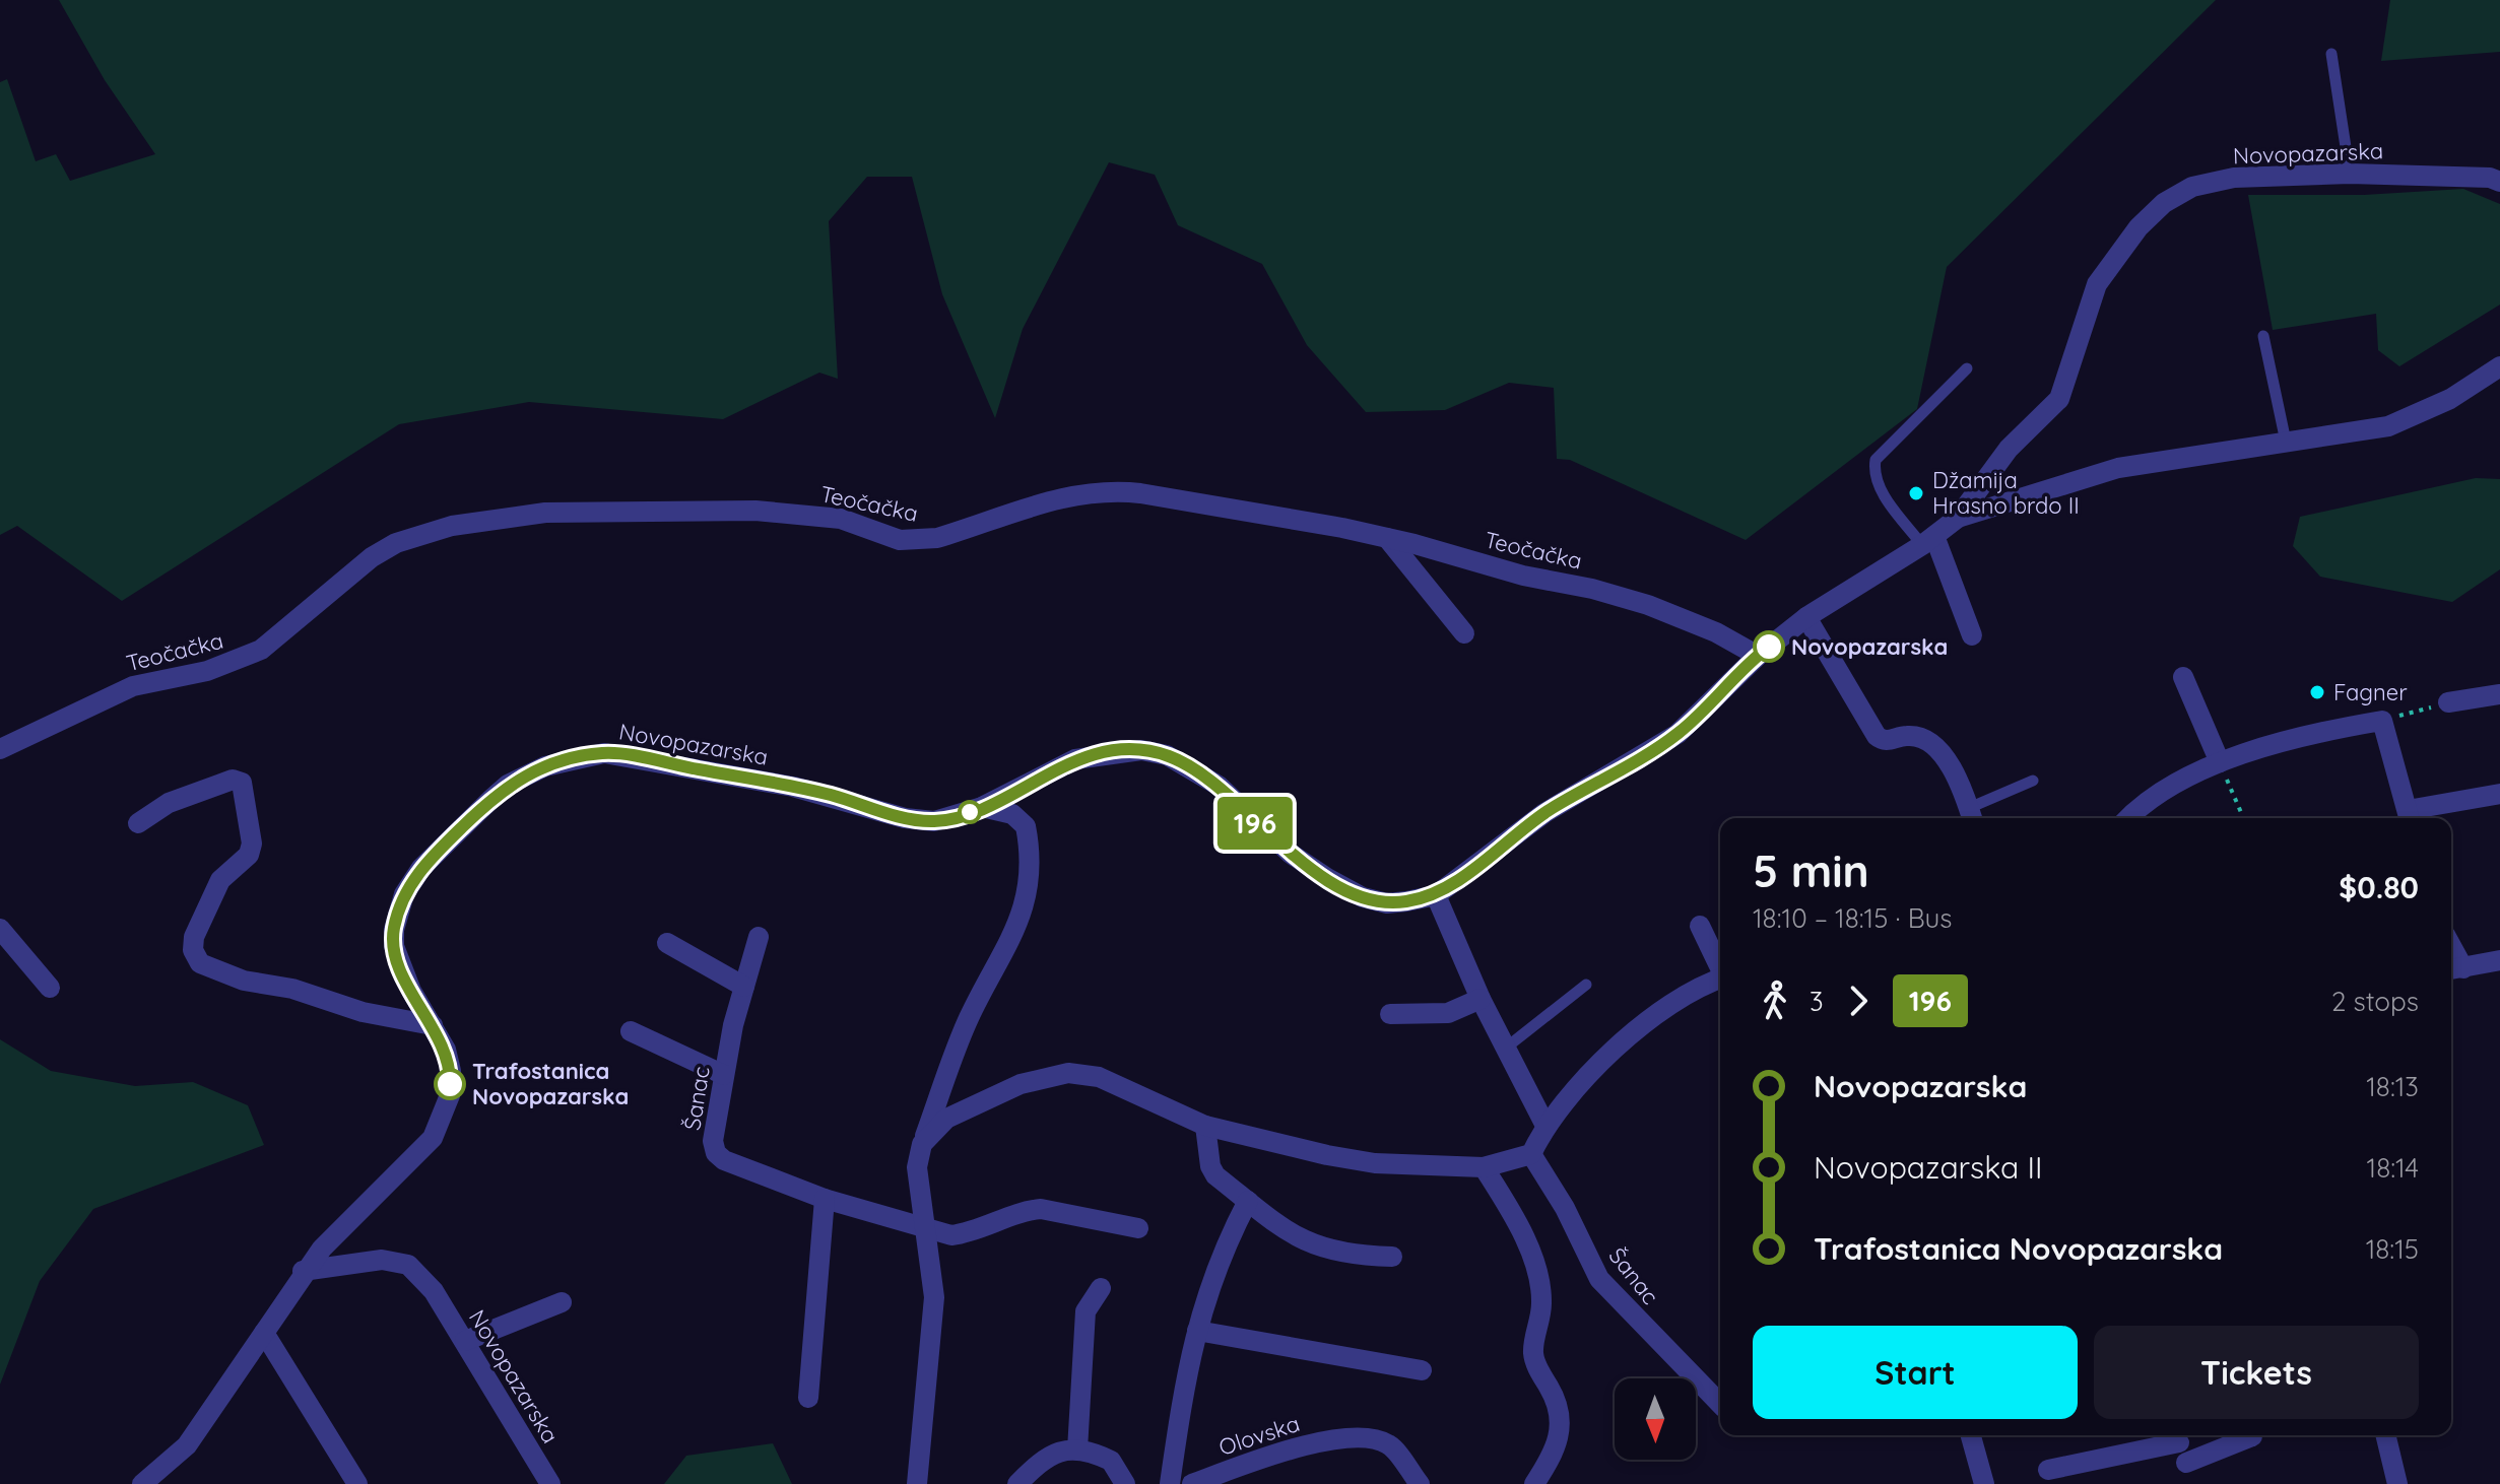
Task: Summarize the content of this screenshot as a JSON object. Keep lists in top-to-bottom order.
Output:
{
  "streets": {
    "street": [
      "Novopazarska",
      "Teočačka",
      "Šanac",
      "Olovska"
    ]
  },
  "crossings": [
    ["Novopazarska", "Teočačka"]
  ],
  "places": [
    "Džamija Hrasno brdo II",
    "Novopazarska",
    "Fagner",
    "Trafostanica Novopazarska"
  ],
  "lines": ["bus line 196"],
  "north": "bottom",
  "page": {
    "on_map": "196",
    "heading": ["5 min", "18:10 – 18:15 · Bus", "$0.80"],
    "legs": ["3", "196", "2 stops"],
    "list": [
      {
        "name": "Novopazarska",
        "value": "18:13"
      },
      {
        "name": "Novopazarska II",
        "value": "18:14"
      },
      {
        "name": "Trafostanica Novopazarska",
        "value": "18:15"
      }
    ],
    "buttons": ["Start", "Tickets"]
  }
}
